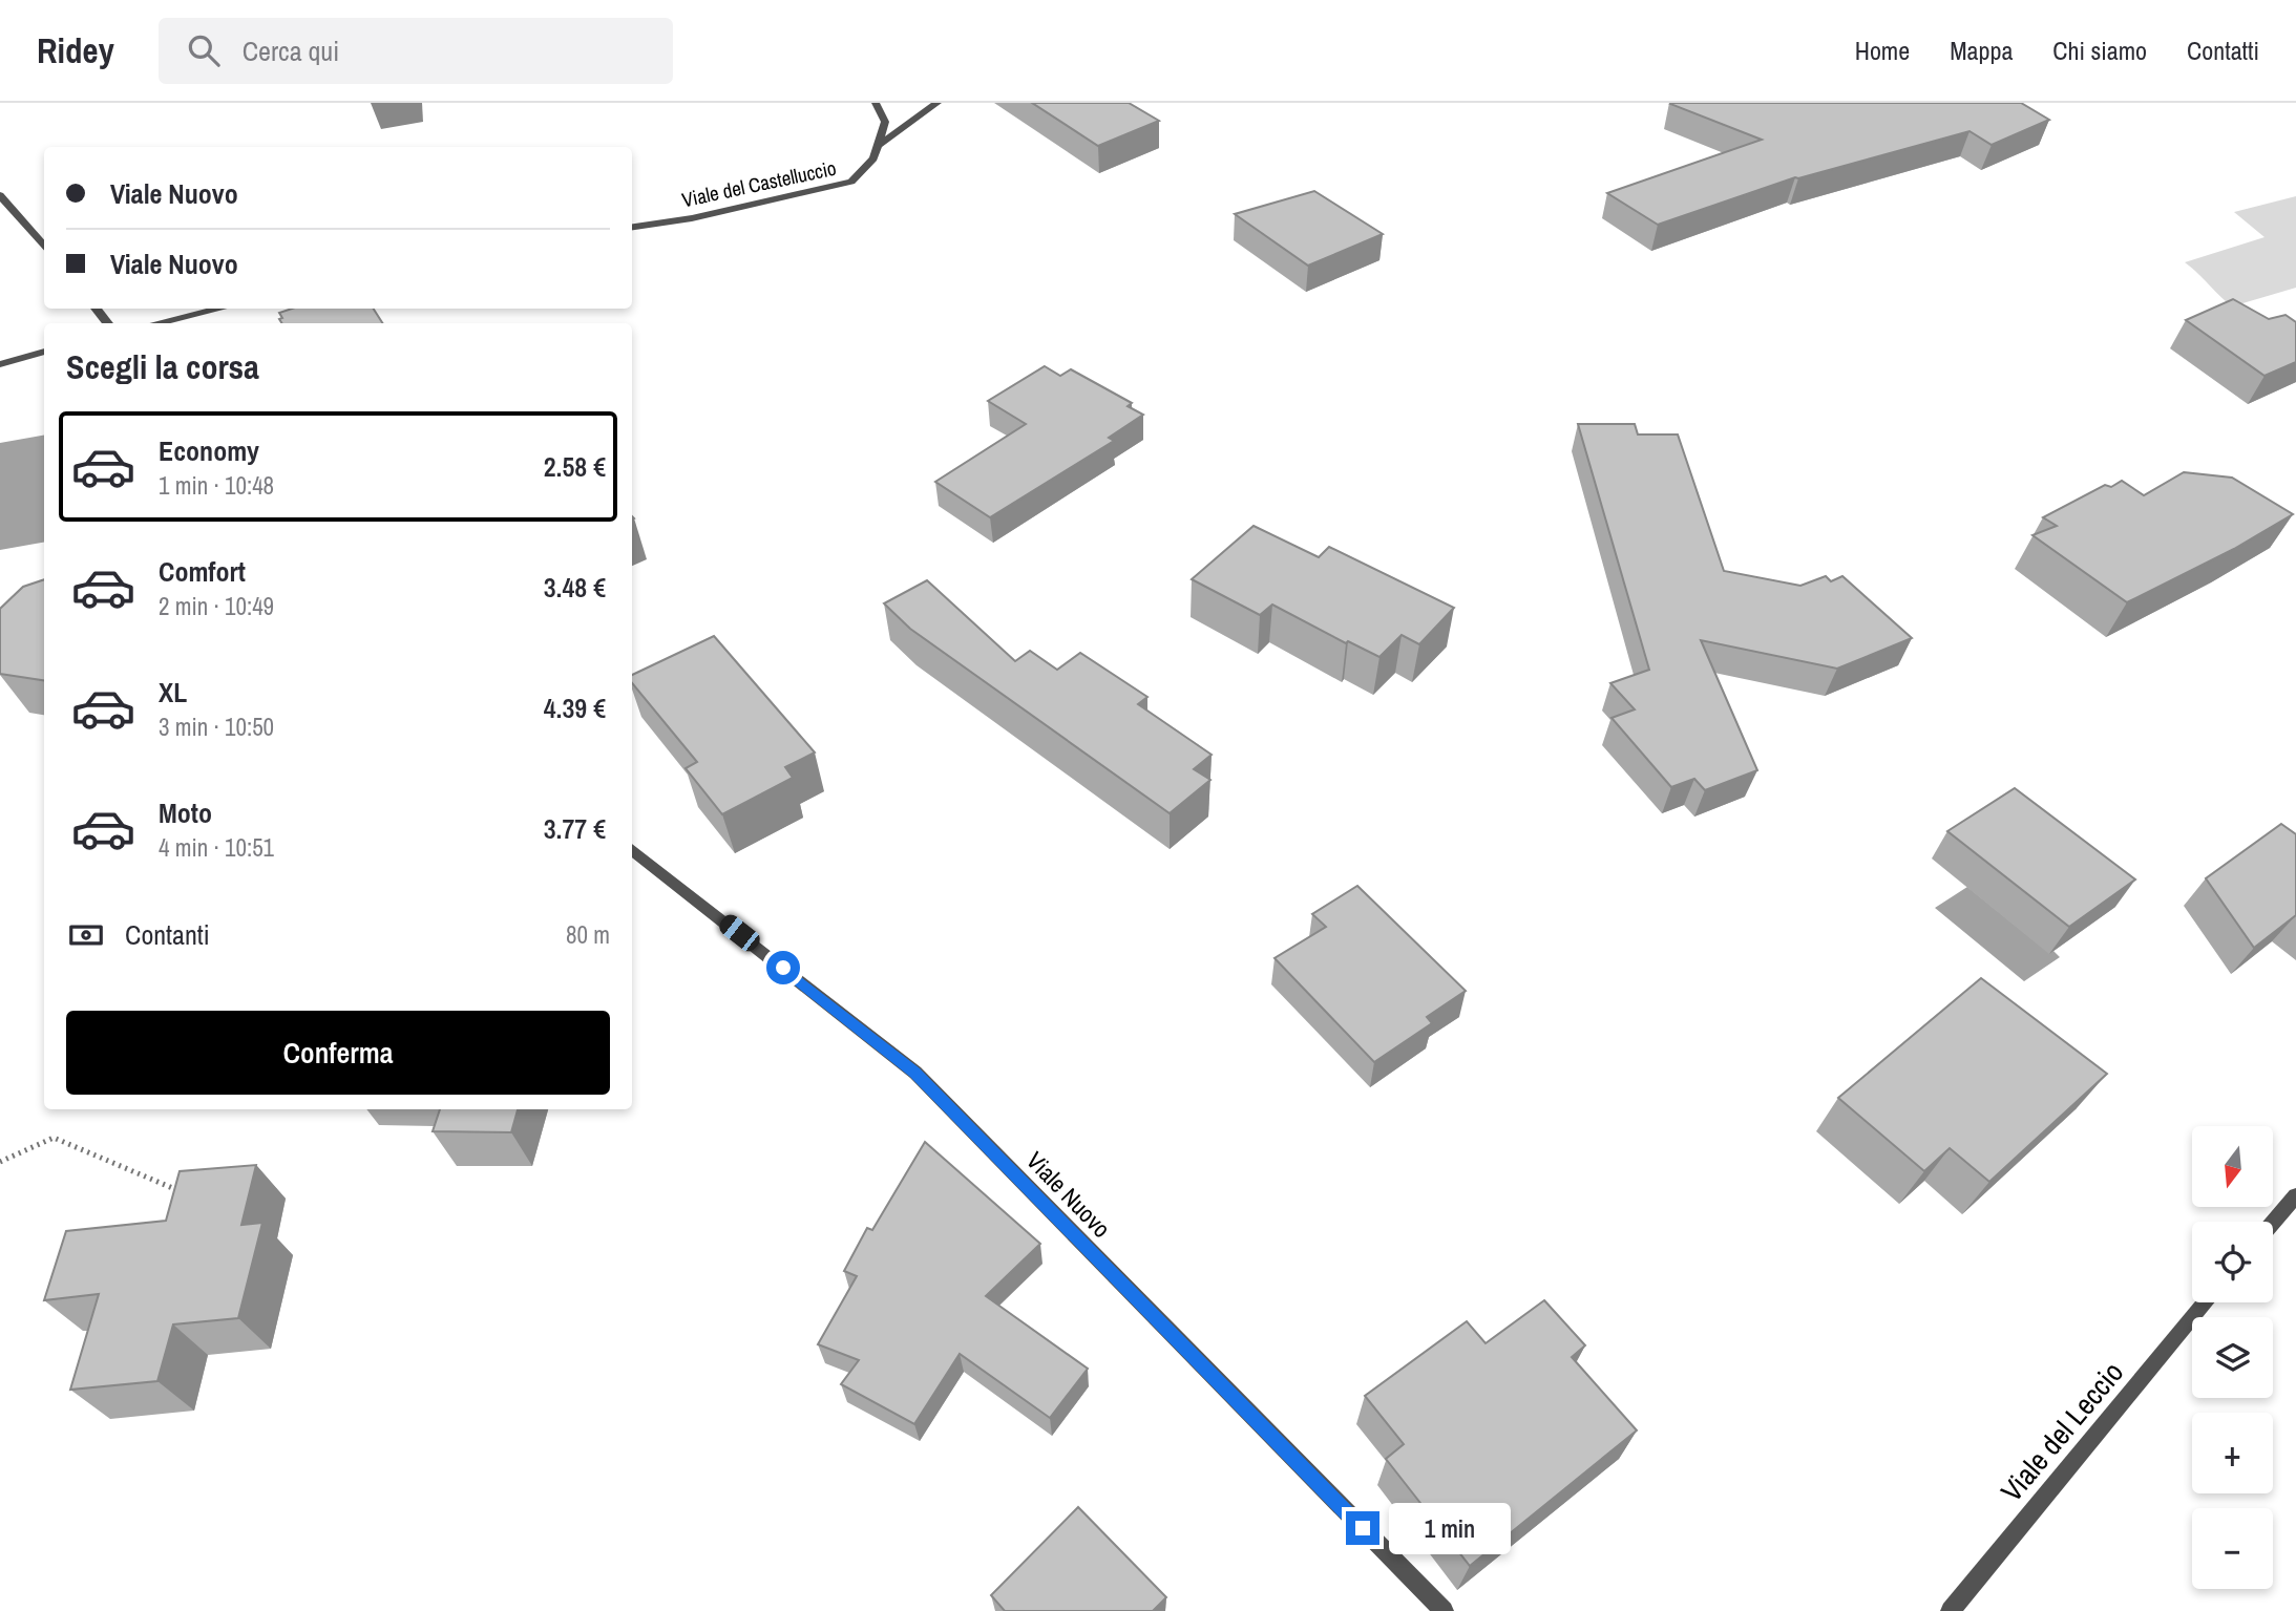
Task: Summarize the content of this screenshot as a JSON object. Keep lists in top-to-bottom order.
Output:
{
  "streets": {
    "street": ["Viale del Castelluccio", "Viale Nuovo", "Viale del Leccio"]
  },
  "north": "bottom",
  "page": {
    "header": "Ridey",
    "search": "Cerca qui",
    "nav": [
      "Home",
      "Mappa",
      "Chi siamo",
      "Contatti"
    ],
    "banner": ["Viale Nuovo", "Viale Nuovo"],
    "heading": "Scegli la corsa",
    "list": [
      {
        "name": "Economy",
        "note": "1 min · 10:48",
        "value": "2.58 €"
      },
      {
        "name": "Comfort",
        "note": "2 min · 10:49",
        "value": "3.48 €"
      },
      {
        "name": "XL",
        "note": "3 min · 10:50",
        "value": "4.39 €"
      },
      {
        "name": "Moto",
        "note": "4 min · 10:51",
        "value": "3.77 €"
      }
    ],
    "pay": ["Contanti", "80 m"],
    "buttons": "Conferma",
    "map_buttons": ["+", "−"],
    "bubble": "1 min"
  }
}
